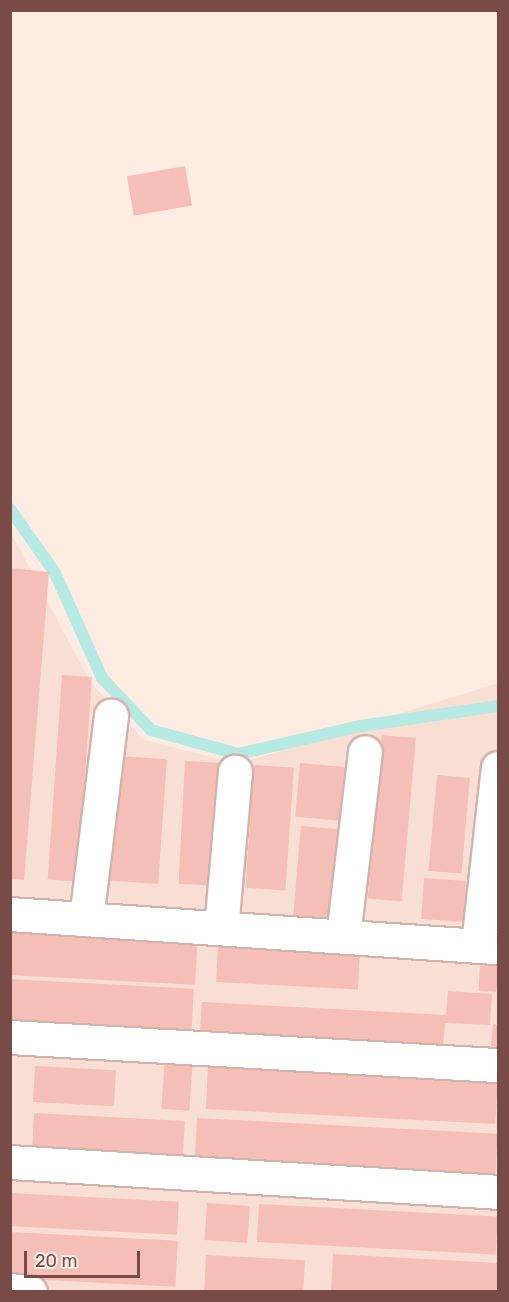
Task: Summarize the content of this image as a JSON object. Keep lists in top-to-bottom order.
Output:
{
  "scale_bar": "20 m"
}
